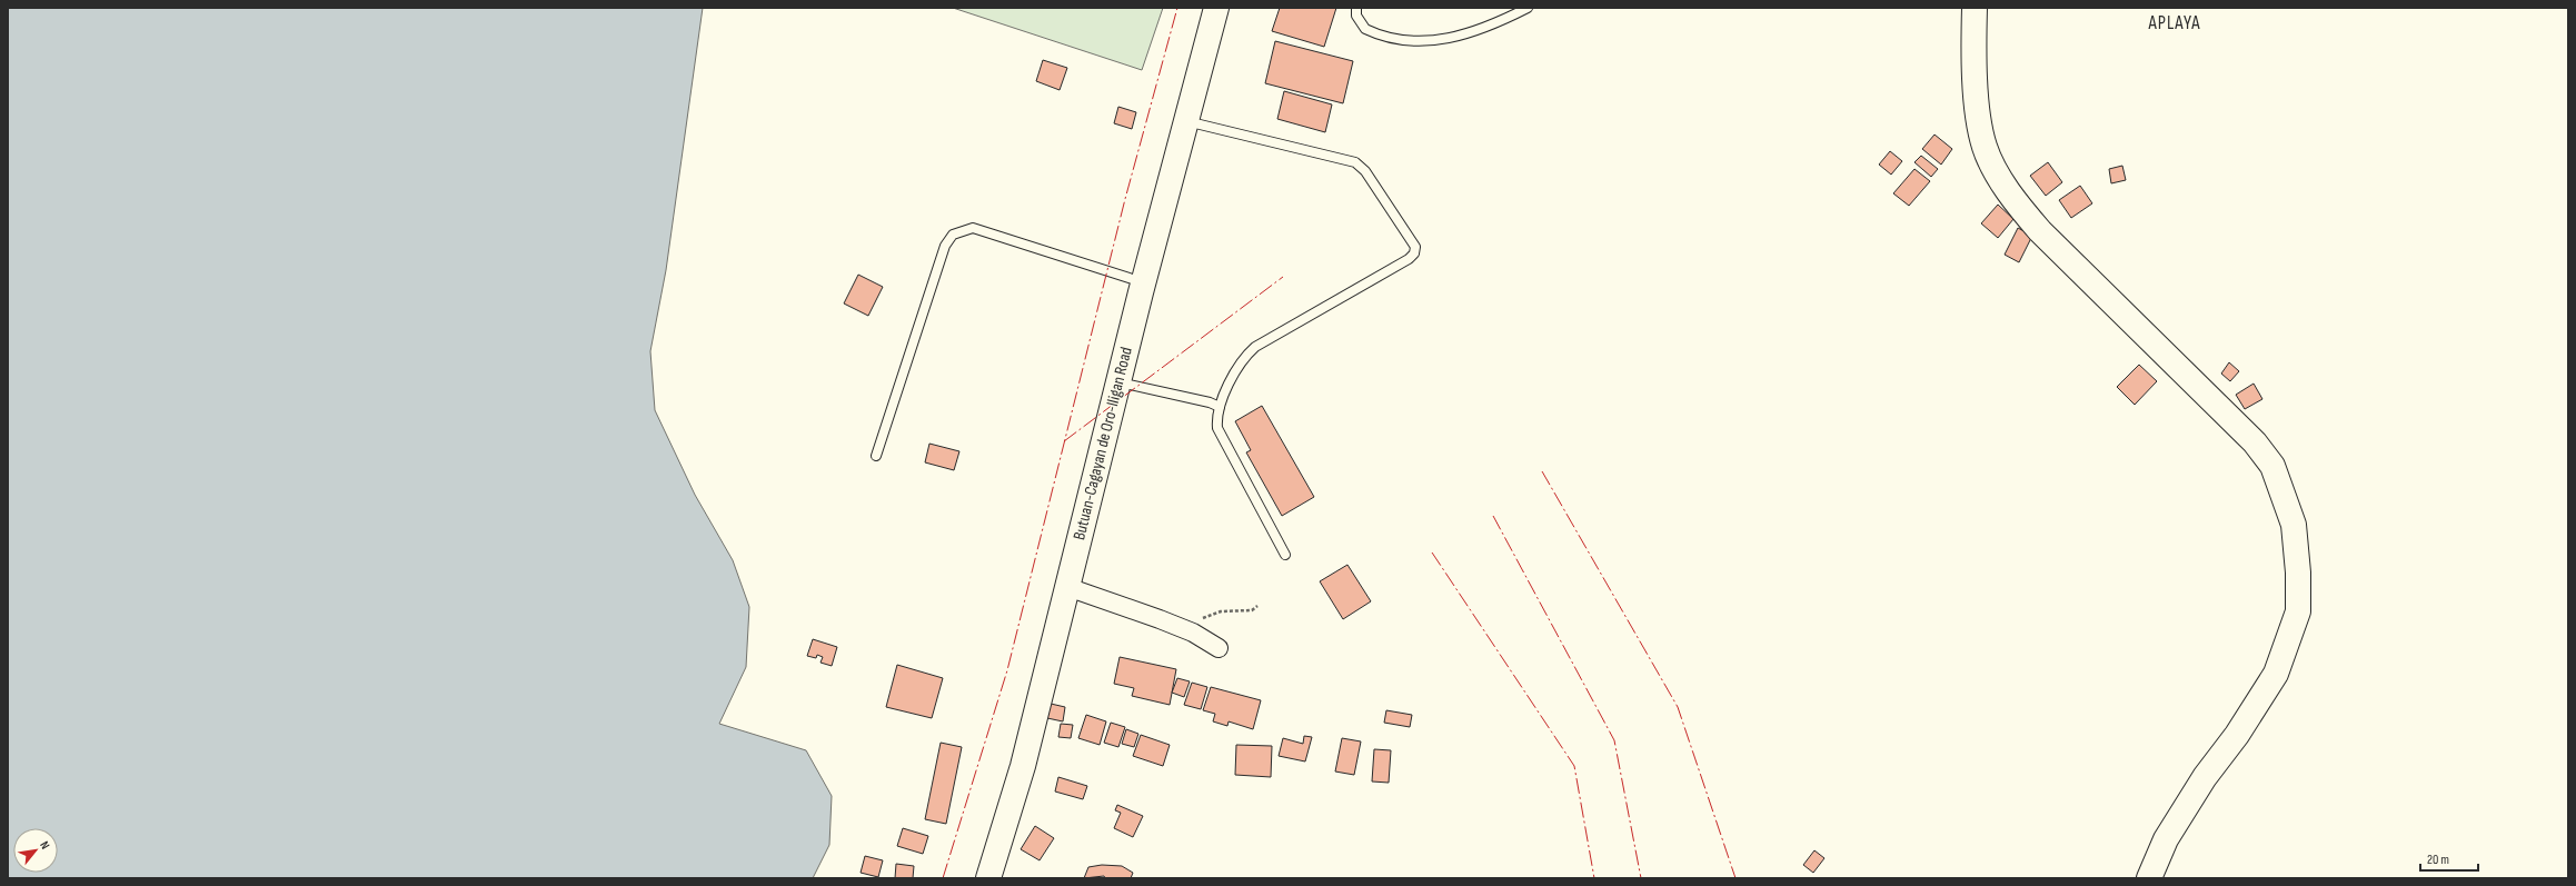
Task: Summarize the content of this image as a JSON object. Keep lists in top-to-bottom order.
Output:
{
  "streets": {
    "main road": ["Butuan-Cagayan de Oro-Iligan Road"]
  },
  "districts": ["APLAYA"],
  "scale_bar": "20 m",
  "north": "top right"
}
